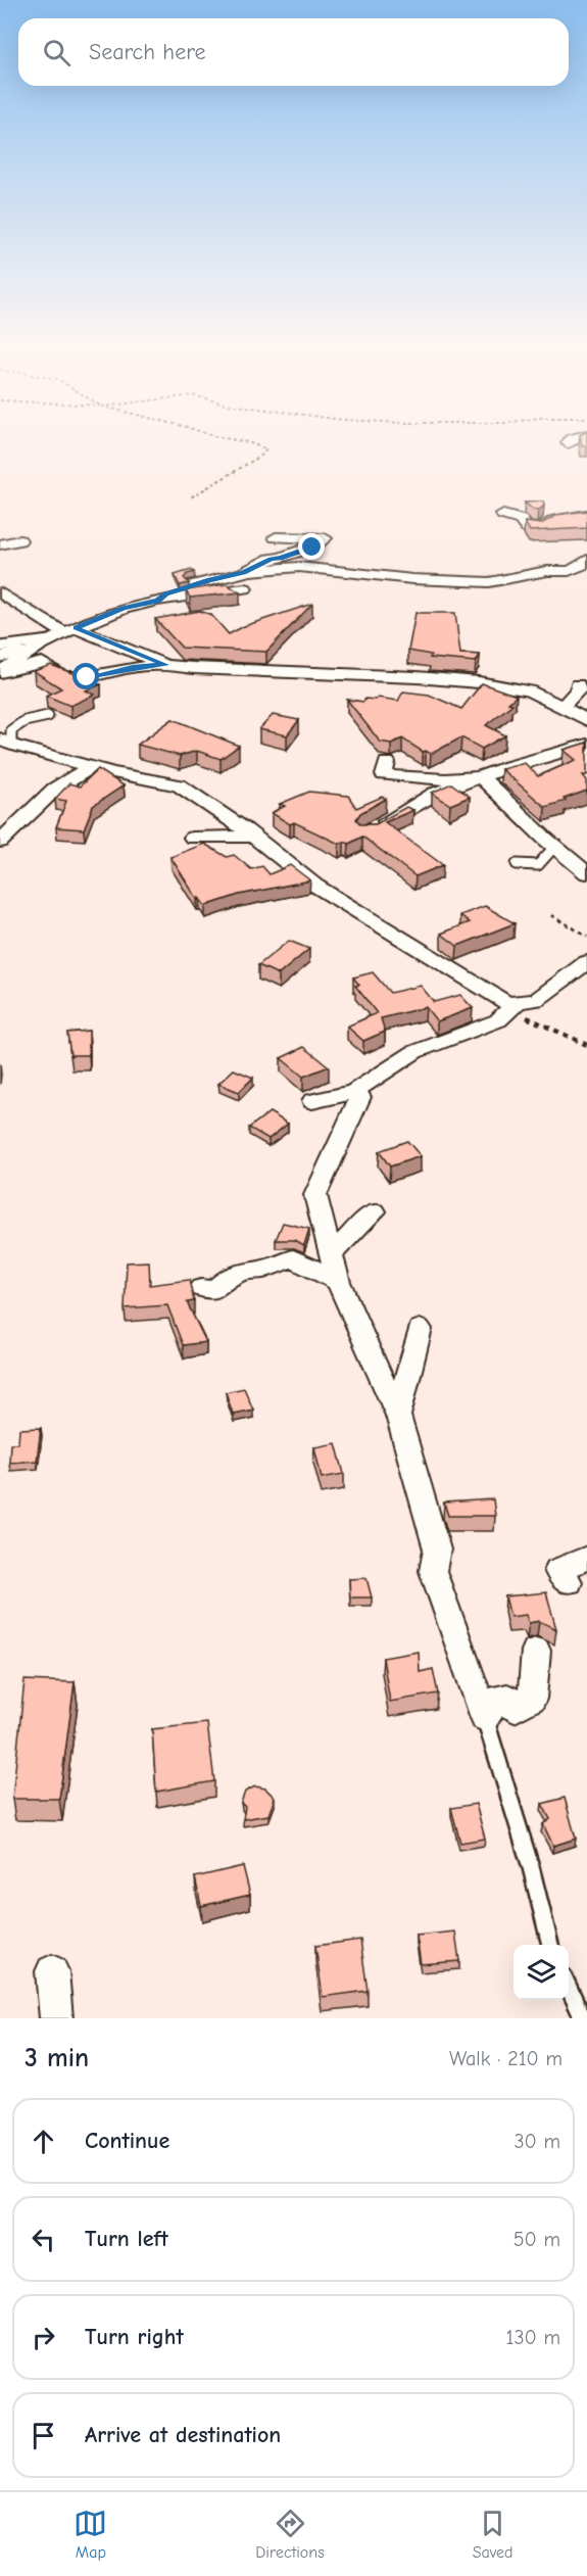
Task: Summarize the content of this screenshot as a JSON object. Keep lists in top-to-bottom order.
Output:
{
  "page": {
    "search": "Search here",
    "heading": ["3 min", "Walk · 210 m"],
    "list": [
      ["Continue", "30 m"],
      ["Turn left", "50 m"],
      ["Turn right", "130 m"],
      "Arrive at destination"
    ],
    "nav": ["Map", "Directions", "Saved"]
  }
}
